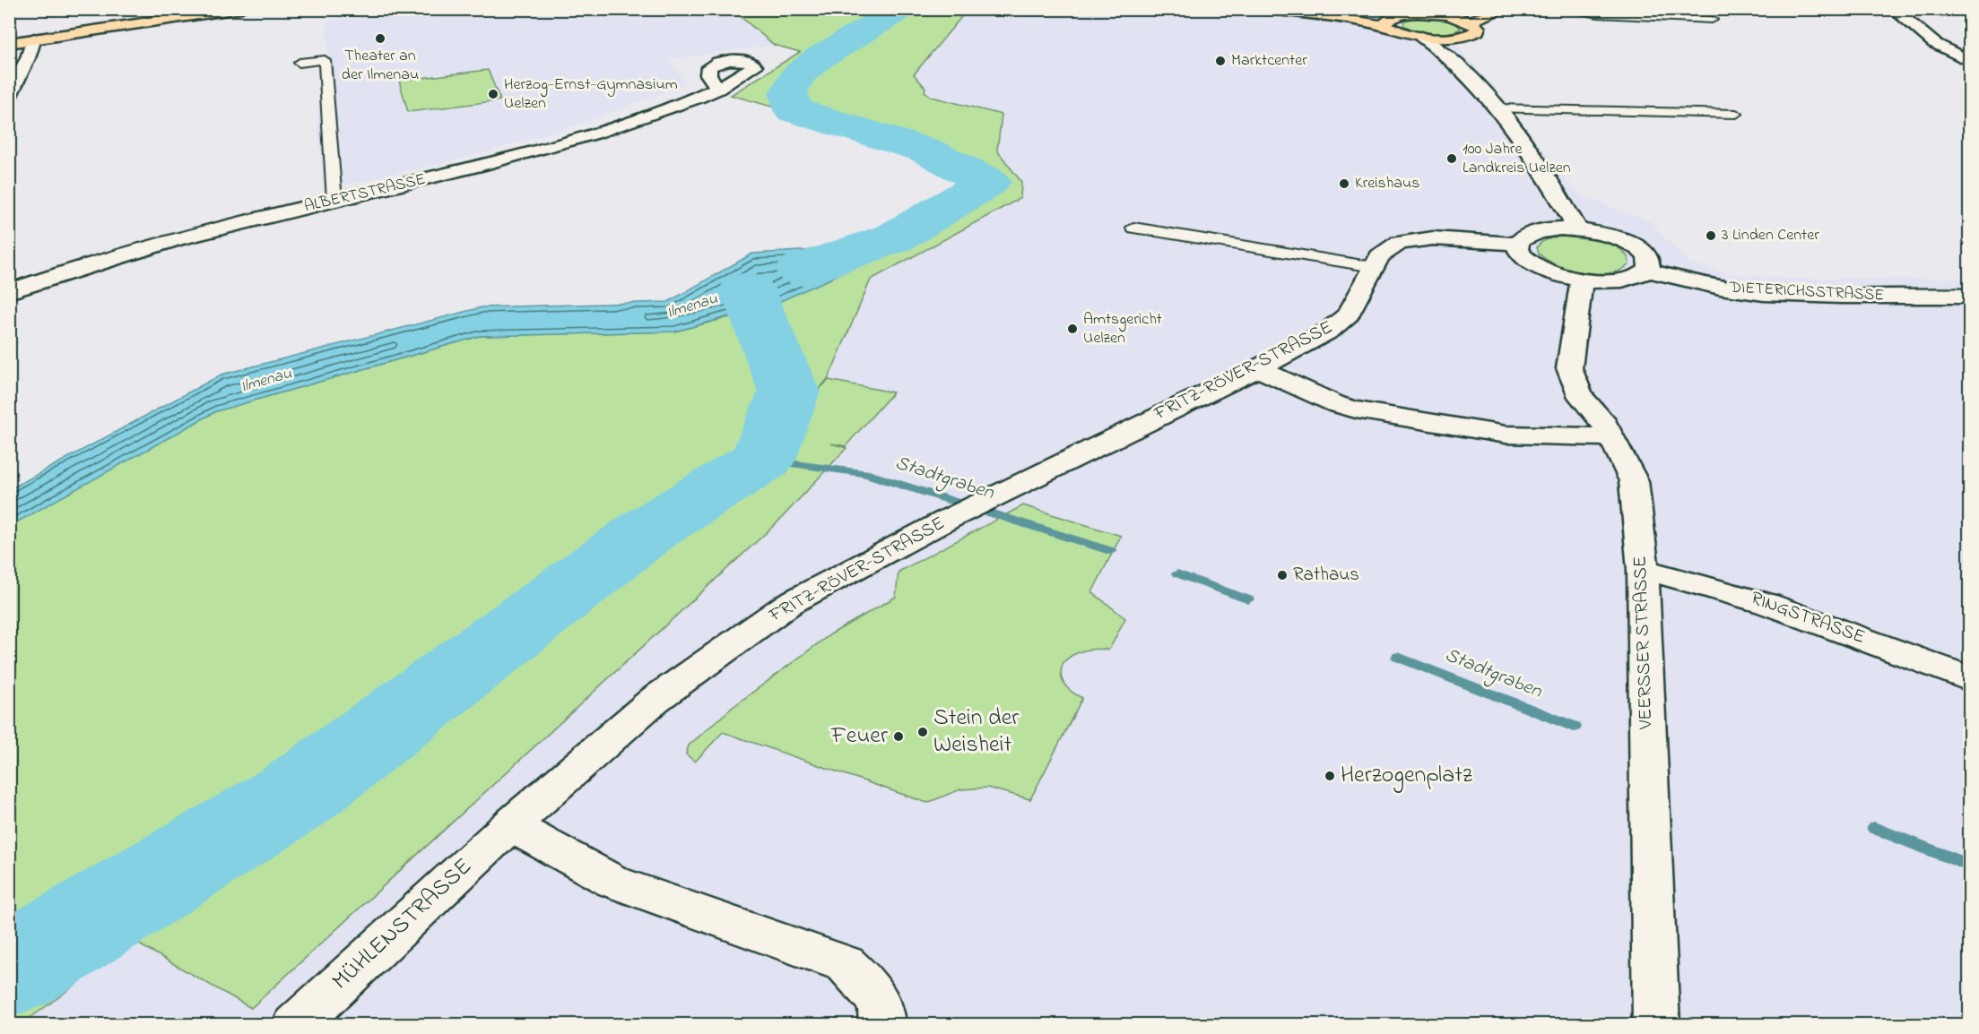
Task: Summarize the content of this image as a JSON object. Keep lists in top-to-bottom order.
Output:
{
  "streets": {
    "street": [
      "ALBERTSTRASSE",
      "DIETERICHSSTRASSE",
      "FRITZ-RÖVER-STRASSE",
      "RINGSTRASSE",
      "VEERSSER STRASSE",
      "MÜHLENSTRASSE"
    ]
  },
  "crossings": [
    ["FRITZ-RÖVER-STRASSE", "MÜHLENSTRASSE"],
    ["RINGSTRASSE", "VEERSSER STRASSE"]
  ],
  "water": ["Ilmenau", "Stadtgraben"],
  "places": [
    "Theater an der Ilmenau",
    "Marktcenter",
    "Herzog-Ernst-Gymnasium Uelzen",
    "100 Jahre Landkreis Uelzen",
    "Kreishaus",
    "3 Linden Center",
    "Amtsgericht Uelzen",
    "Rathaus",
    "Stein der Weisheit",
    "Feuer",
    "Herzogenplatz"
  ]
}
